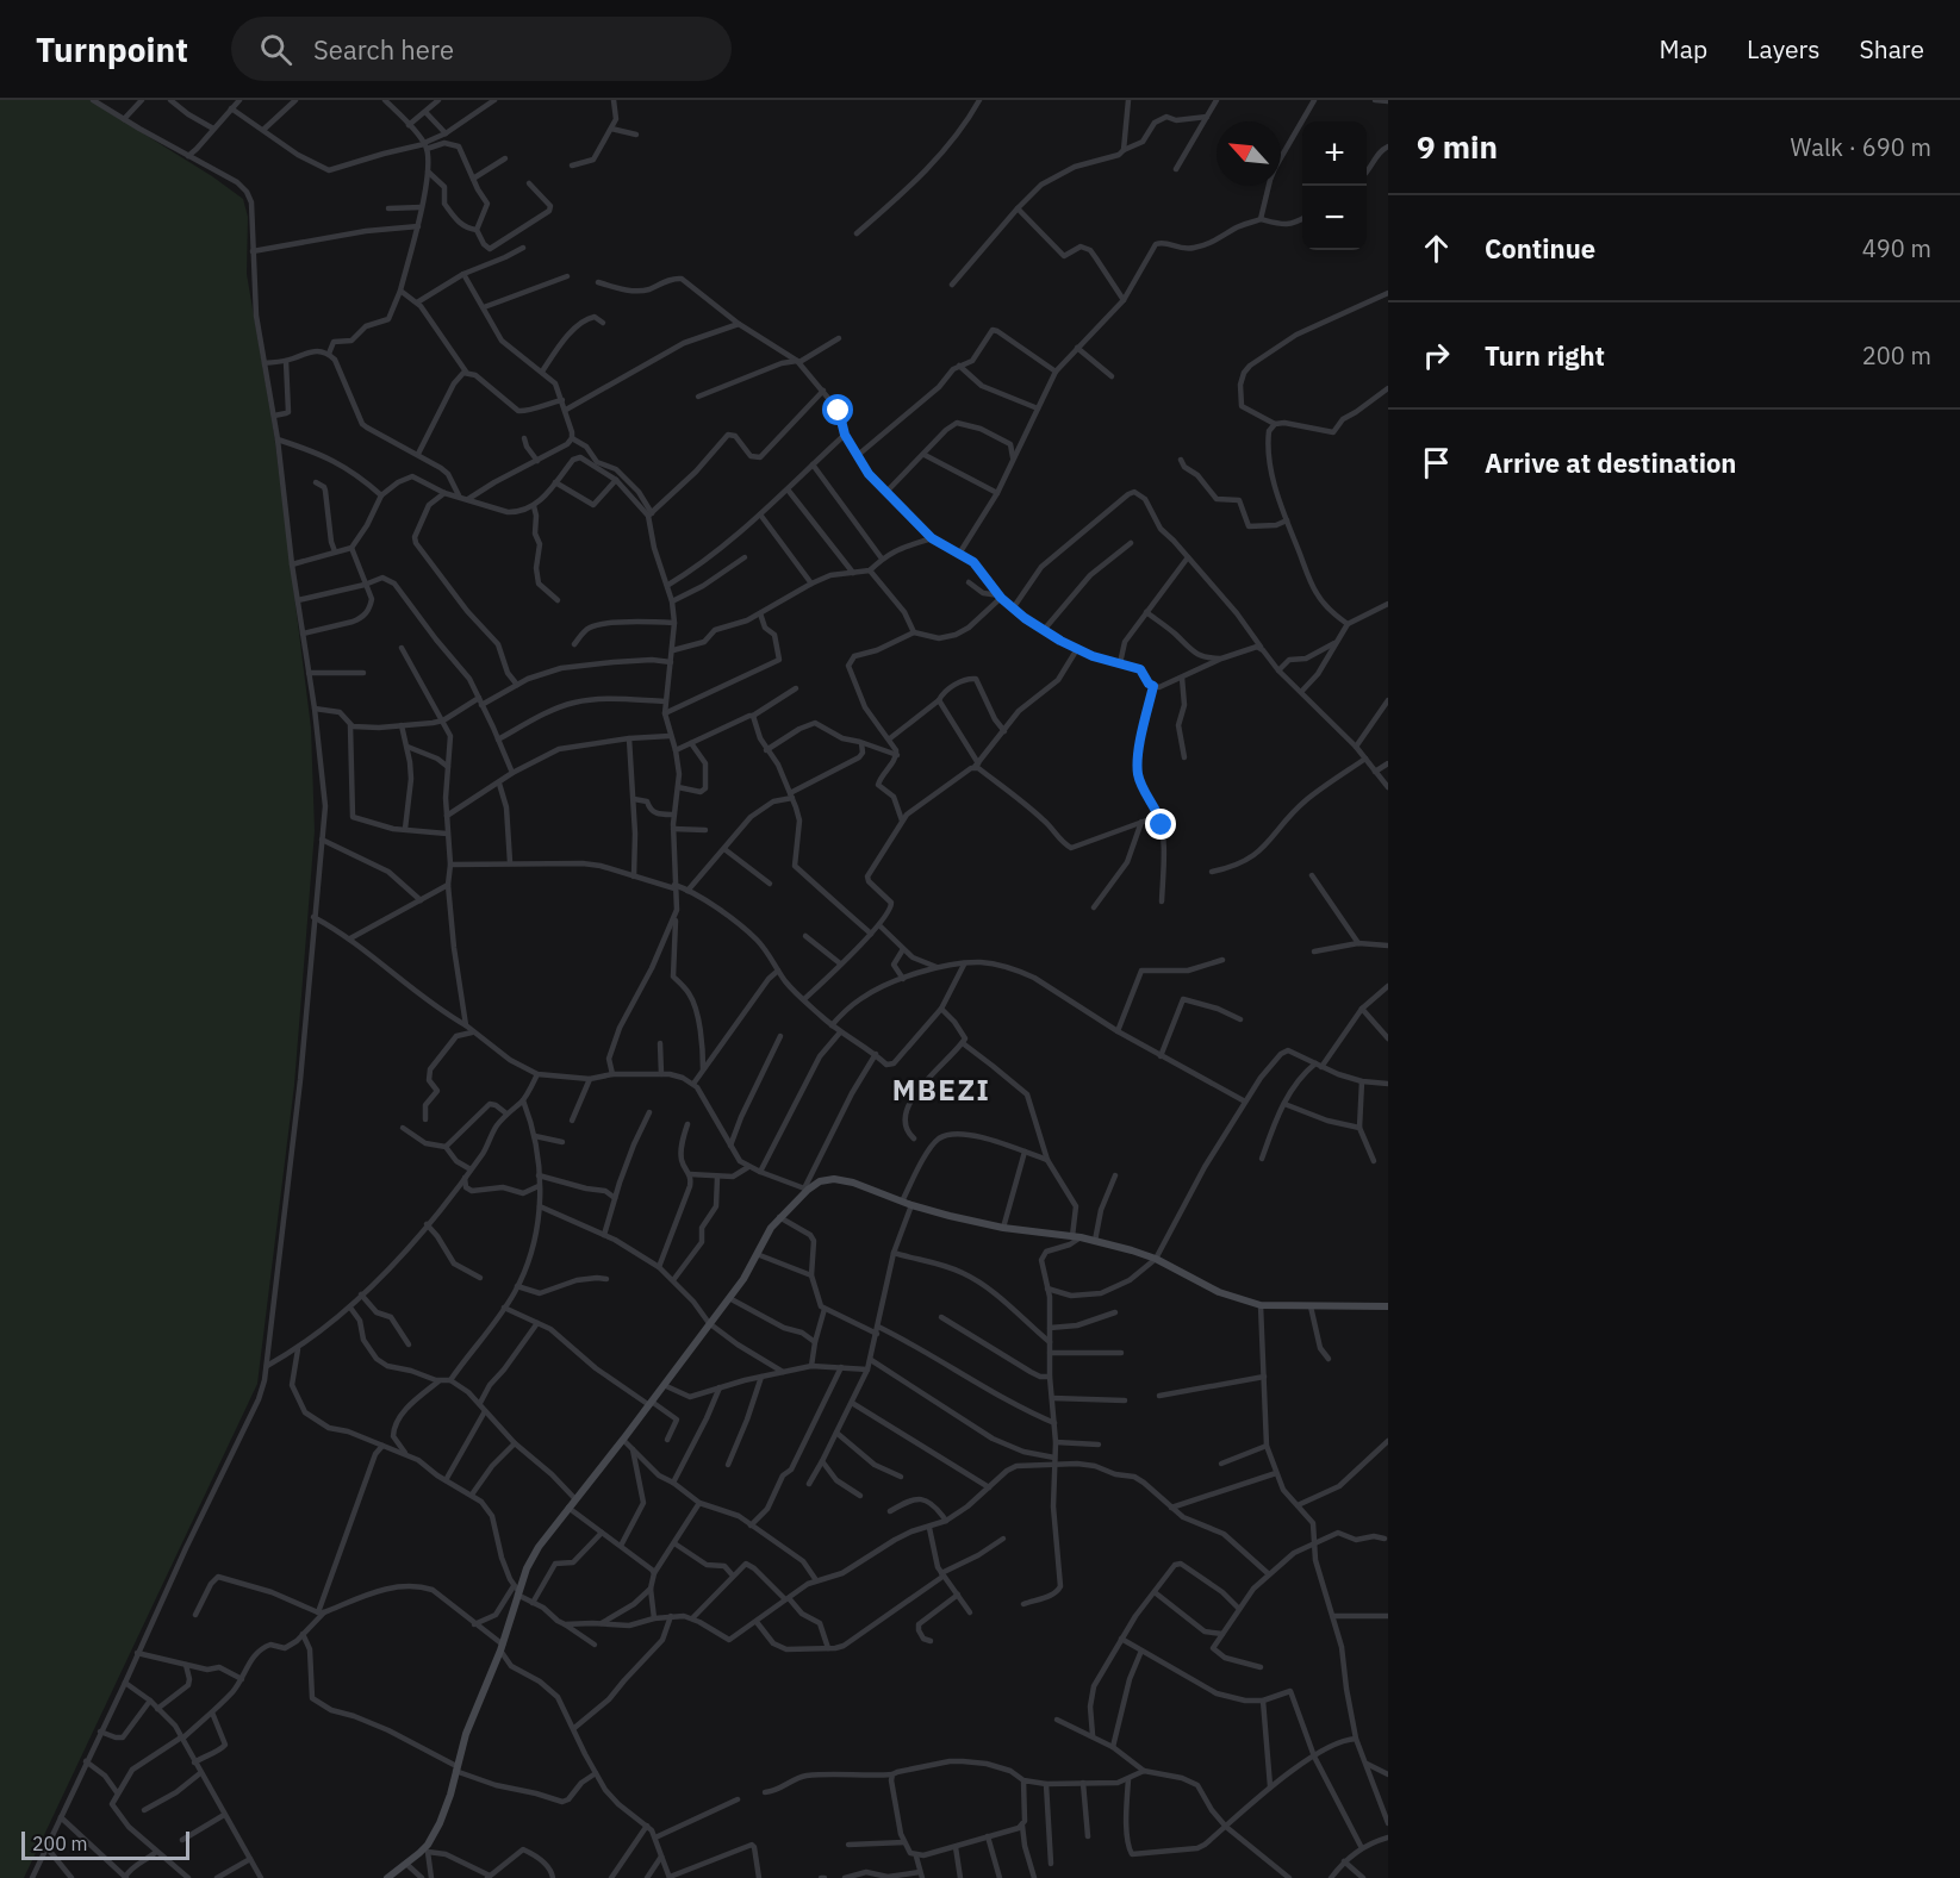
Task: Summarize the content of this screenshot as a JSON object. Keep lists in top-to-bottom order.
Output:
{
  "districts": ["MBEZI"],
  "scale_bar": "200 m",
  "north": "top left",
  "page": {
    "header": "Turnpoint",
    "search": "Search here",
    "nav": ["Map", "Layers", "Share"],
    "heading": ["9 min", "Walk · 690 m"],
    "map_buttons": ["+", "−"],
    "list": [
      ["Continue", "490 m"],
      ["Turn right", "200 m"],
      "Arrive at destination"
    ],
    "scale": "200 m"
  }
}
